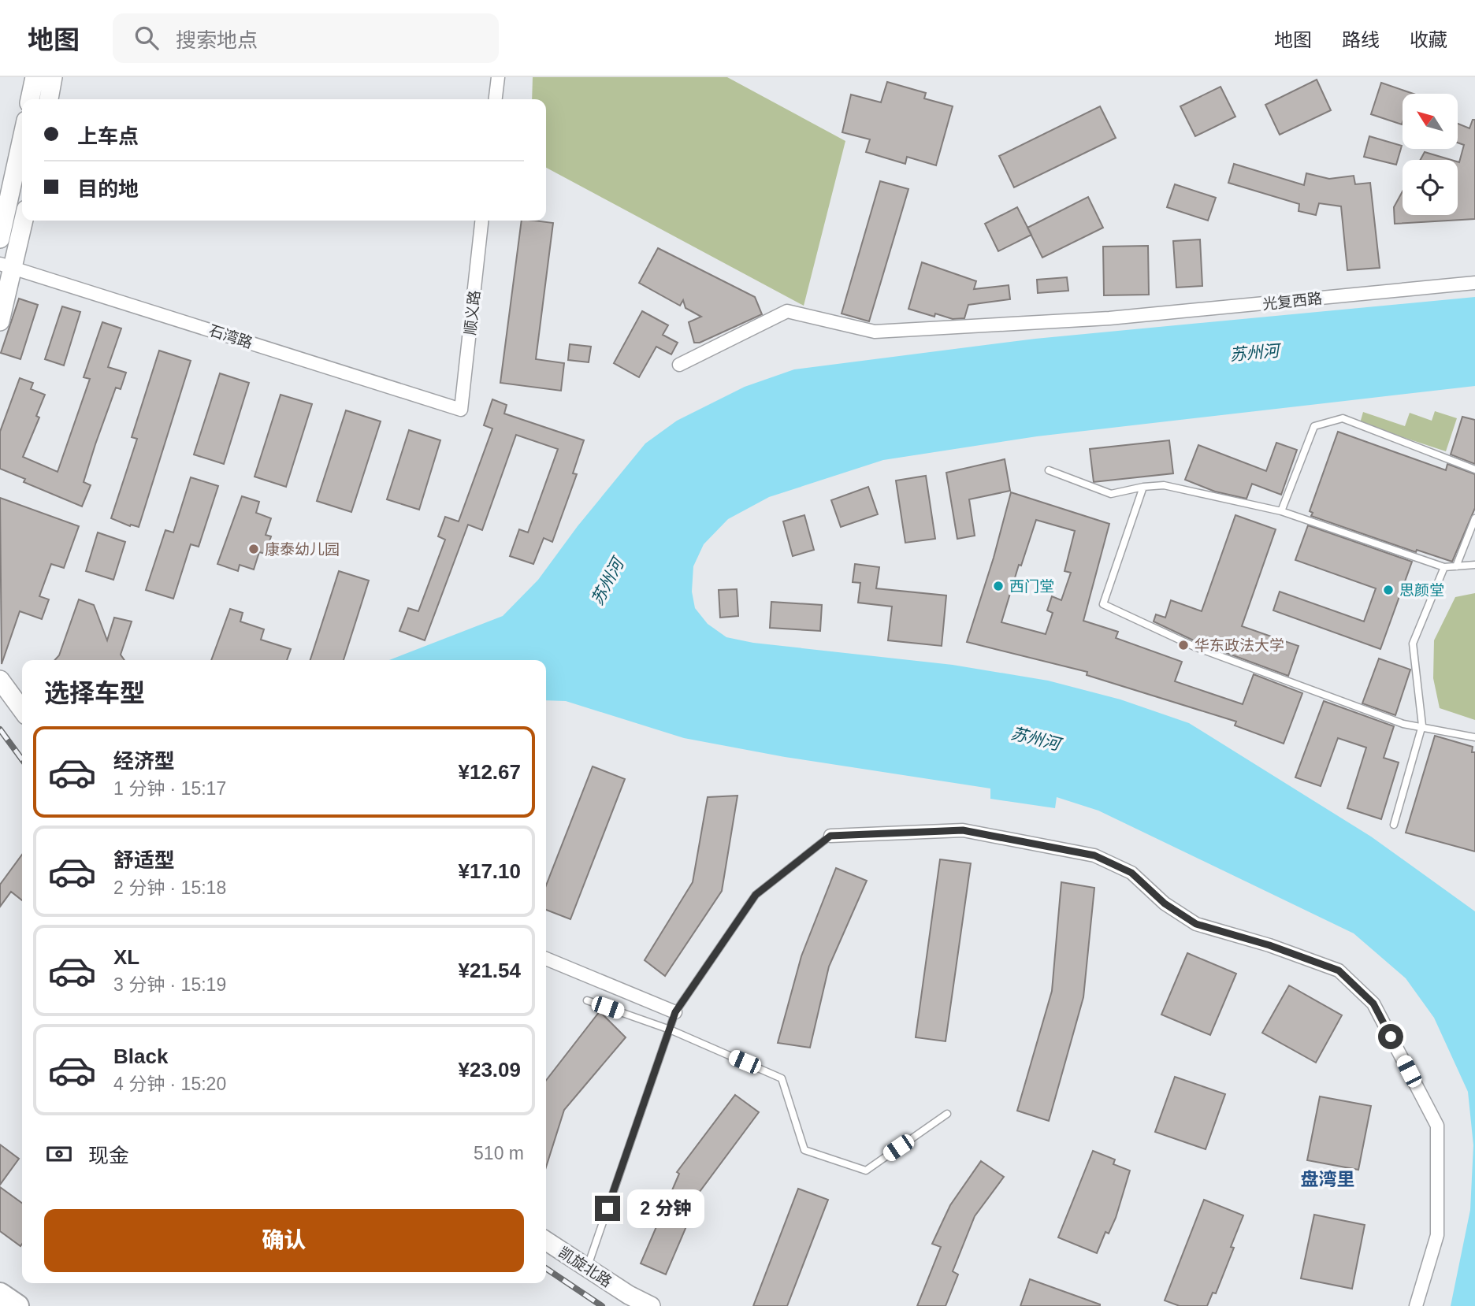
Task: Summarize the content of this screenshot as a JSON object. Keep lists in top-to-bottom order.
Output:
{
  "streets": {
    "main road": ["凯旋北路"],
    "street": ["光复西路", "顺义路", "石湾路"]
  },
  "crossings": [
    ["顺义路", "石湾路"]
  ],
  "districts": ["盘湾里"],
  "water": ["苏州河"],
  "places": [
    "康泰幼儿园",
    "西门堂",
    "思颜堂",
    "华东政法大学"
  ],
  "north": "top left",
  "page": {
    "header": "地图",
    "search": "搜索地点",
    "nav": ["地图", "路线", "收藏"],
    "banner": ["上车点", "目的地"],
    "heading": "选择车型",
    "list": [
      {
        "name": "经济型",
        "note": "1 分钟 · 15:17",
        "value": "¥12.67"
      },
      {
        "name": "舒适型",
        "note": "2 分钟 · 15:18",
        "value": "¥17.10"
      },
      {
        "name": "XL",
        "note": "3 分钟 · 15:19",
        "value": "¥21.54"
      },
      {
        "name": "Black",
        "note": "4 分钟 · 15:20",
        "value": "¥23.09"
      }
    ],
    "pay": ["现金", "510 m"],
    "bubble": "2 分钟",
    "buttons": "确认"
  }
}
